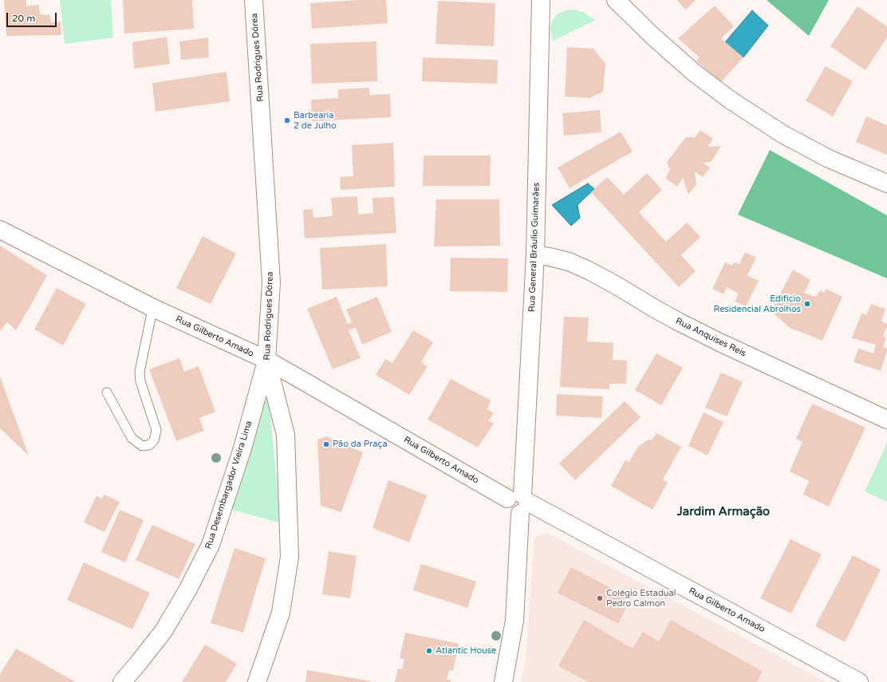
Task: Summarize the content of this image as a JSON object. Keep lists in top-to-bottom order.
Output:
{
  "streets": {
    "street": [
      "Rua Rodrigues Dórea",
      "Rua General Bráulio Guimarães",
      "Rua Gilberto Amado",
      "Rua Anquises Reis",
      "Rua Desembargador Vieira Lima"
    ]
  },
  "crossings": [
    ["Rua Rodrigues Dórea", "Rua Gilberto Amado"],
    ["Rua Rodrigues Dórea", "Rua Desembargador Vieira Lima"],
    ["Rua General Bráulio Guimarães", "Rua Gilberto Amado"],
    ["Rua General Bráulio Guimarães", "Rua Anquises Reis"],
    ["Rua Gilberto Amado", "Rua Desembargador Vieira Lima"]
  ],
  "districts": ["Jardim Armação"],
  "places": [
    "Barbearia 2 de Julho",
    "Edifício Residencial Abrolhos",
    "Pão da Praça",
    "Colégio Estadual Pedro Calmon",
    "Atlantic House"
  ],
  "scale_bar": "20 m"
}
